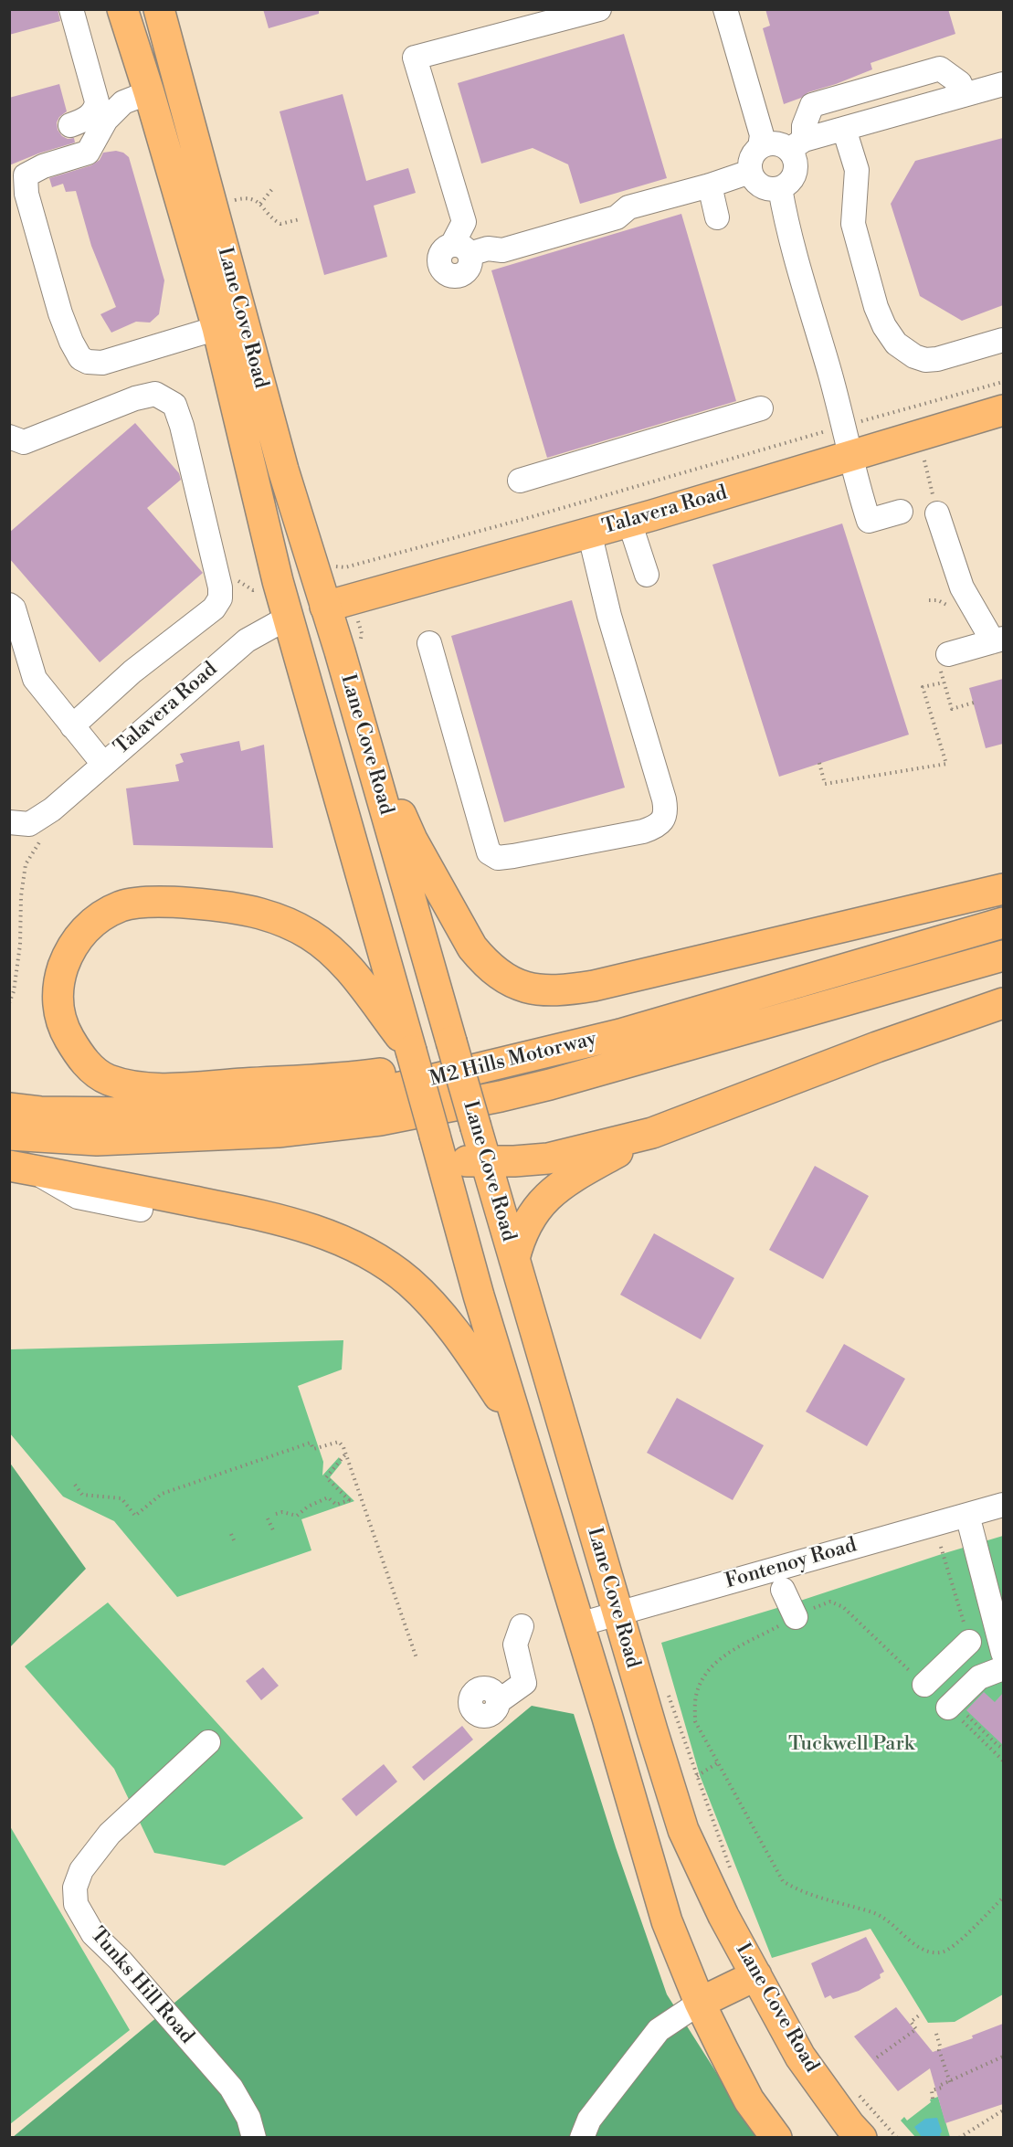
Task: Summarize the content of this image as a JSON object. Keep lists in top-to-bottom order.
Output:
{
  "streets": {
    "main road": ["Lane Cove Road", "Talavera Road", "M2 Hills Motorway"],
    "street": ["Fontenoy Road", "Tunks Hill Road"]
  },
  "crossings": [
    ["Lane Cove Road", "Talavera Road"],
    ["Lane Cove Road", "Fontenoy Road"]
  ],
  "parks": ["Tuckwell Park"]
}
